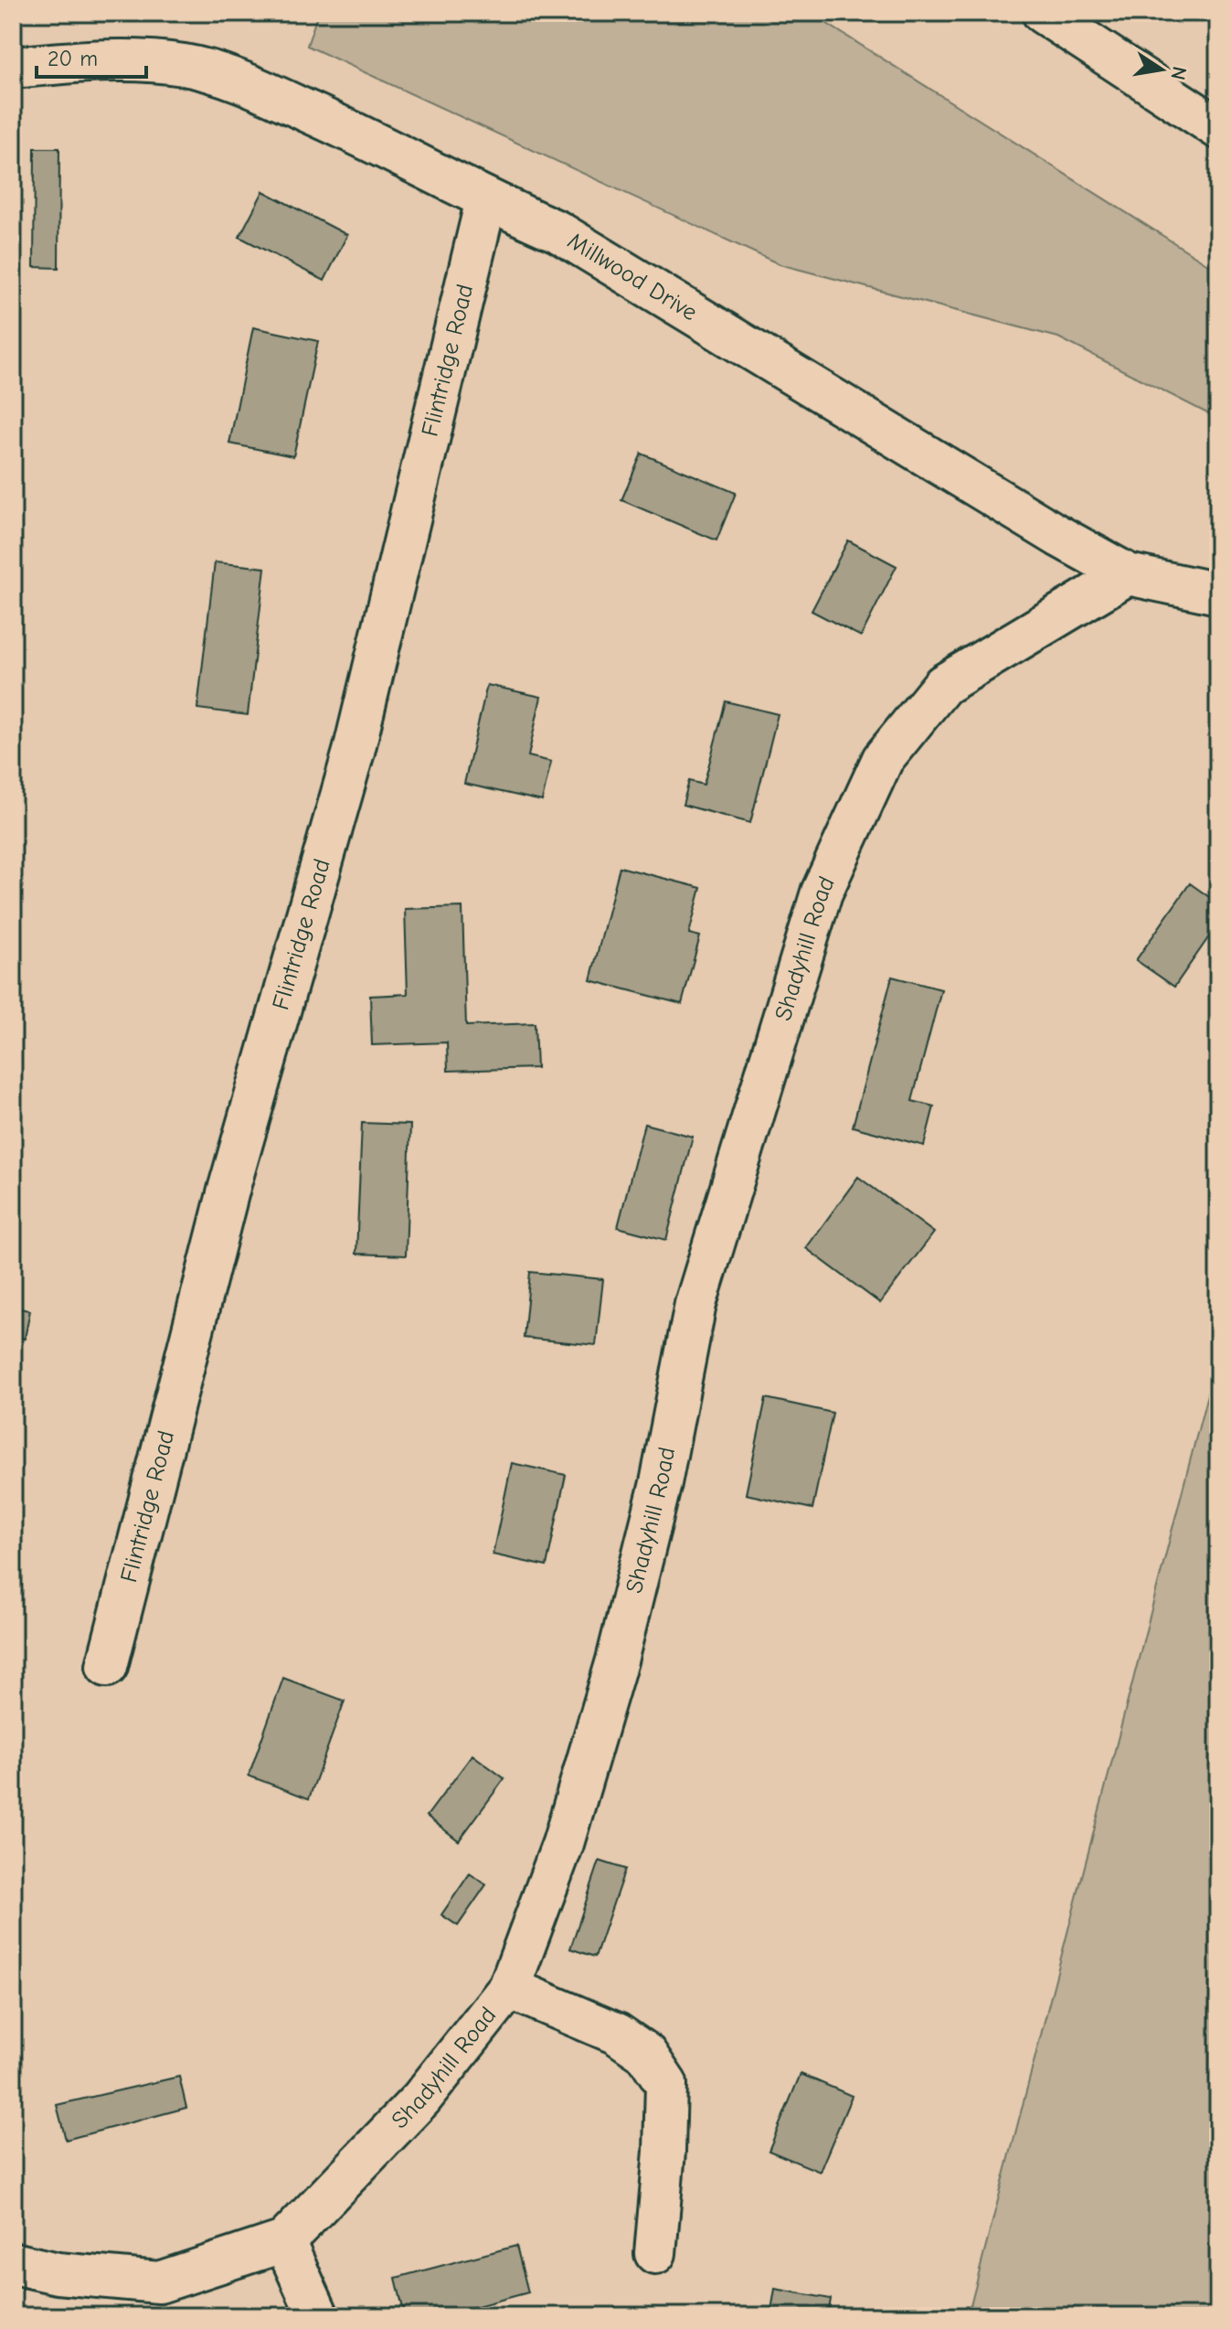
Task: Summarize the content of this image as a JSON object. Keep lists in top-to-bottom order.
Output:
{
  "streets": {
    "street": ["Millwood Drive", "Flintridge Road", "Shadyhill Road"]
  },
  "crossings": [
    ["Millwood Drive", "Flintridge Road"],
    ["Millwood Drive", "Shadyhill Road"]
  ],
  "scale_bar": "20 m",
  "north": "right"
}
